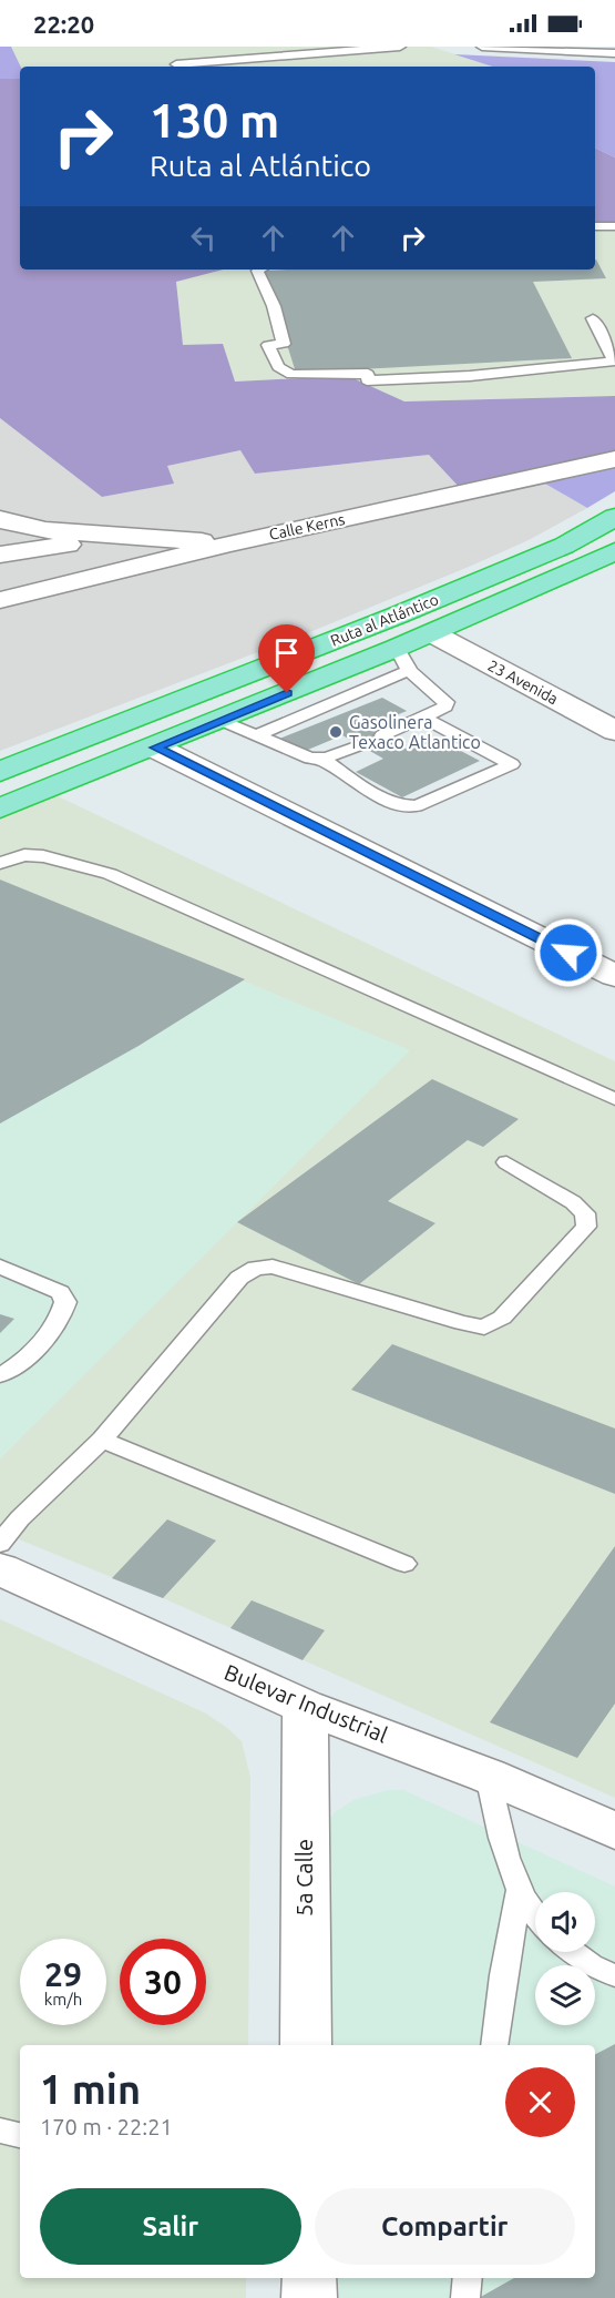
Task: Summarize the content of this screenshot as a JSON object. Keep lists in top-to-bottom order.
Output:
{
  "streets": {
    "highway": ["Ruta al Atlántico"],
    "street": [
      "Calle Kerns",
      "23 Avenida",
      "Bulevar Industrial",
      "5a Calle"
    ]
  },
  "crossings": [
    ["Ruta al Atlántico", "23 Avenida"],
    ["Bulevar Industrial", "5a Calle"]
  ],
  "places": ["Gasolinera Texaco Atlantico"],
  "page": {
    "status": "22:20",
    "turn": ["130 m", "Ruta al Atlántico"],
    "speed": "29 km/h",
    "limit": "30",
    "heading": ["1 min", "170 m · 22:21"],
    "buttons": ["Salir", "Compartir"]
  }
}
